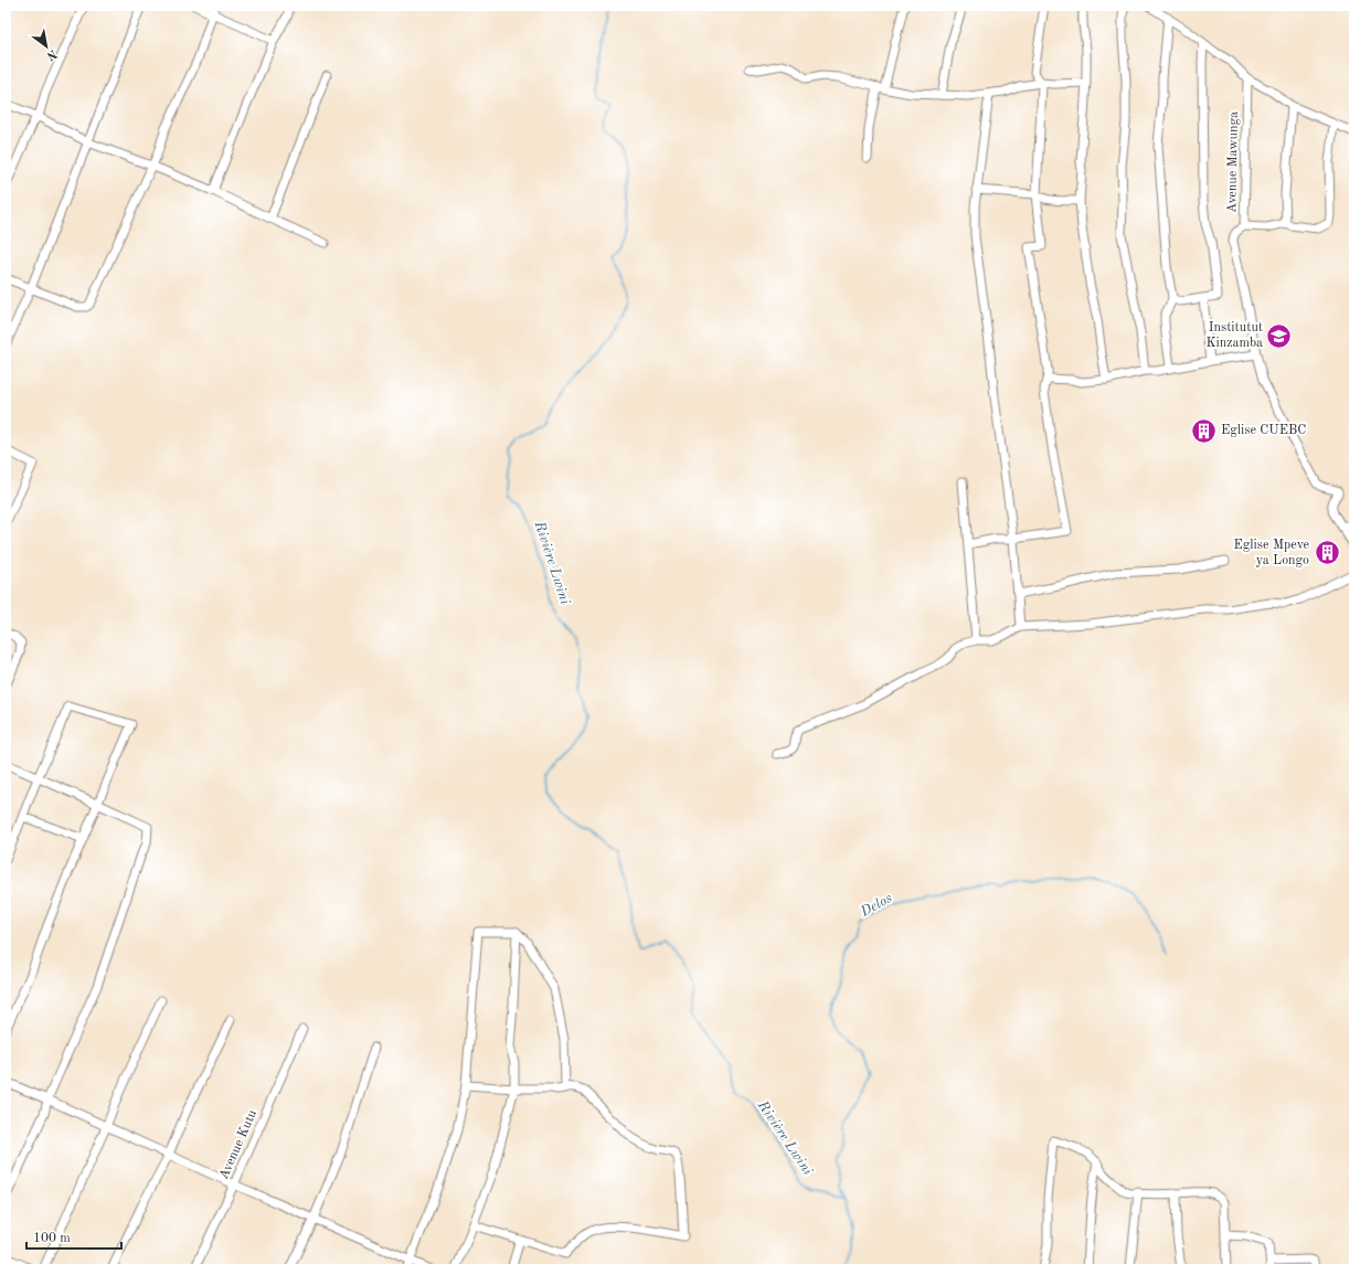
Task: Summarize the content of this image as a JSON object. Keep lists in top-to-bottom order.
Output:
{
  "streets": {
    "street": ["Avenue Mawunga", "Avenue Kutu"]
  },
  "water": ["Rivière Lwini", "Delos"],
  "places": {
    "school or university": ["Institutut Kinzamba"],
    "building": ["Eglise CUEBC", "Eglise Mpeve ya Longo"]
  },
  "scale_bar": "100 m",
  "north": "bottom right"
}
